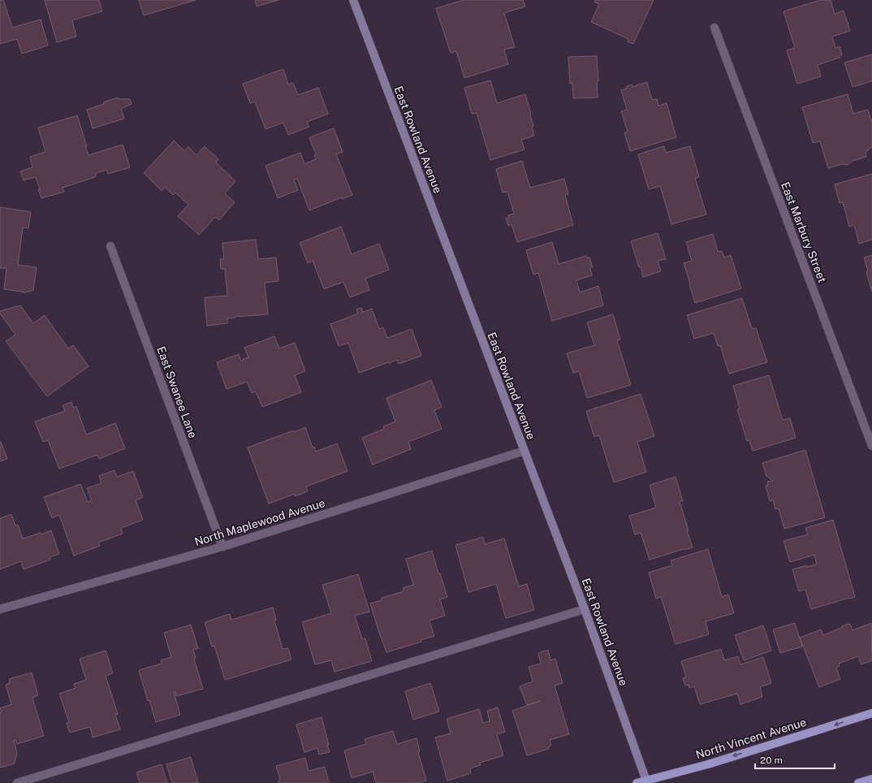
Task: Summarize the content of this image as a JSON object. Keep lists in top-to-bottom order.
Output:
{
  "streets": {
    "main road": ["North Vincent Avenue"],
    "street": [
      "East Rowland Avenue",
      "East Marbury Street",
      "East Swanee Lane",
      "North Maplewood Avenue"
    ]
  },
  "crossings": [
    ["East Rowland Avenue", "North Maplewood Avenue"],
    ["East Rowland Avenue", "North Vincent Avenue"],
    ["East Swanee Lane", "North Maplewood Avenue"]
  ],
  "one_way": ["North Vincent Avenue"],
  "scale_bar": "20 m"
}
